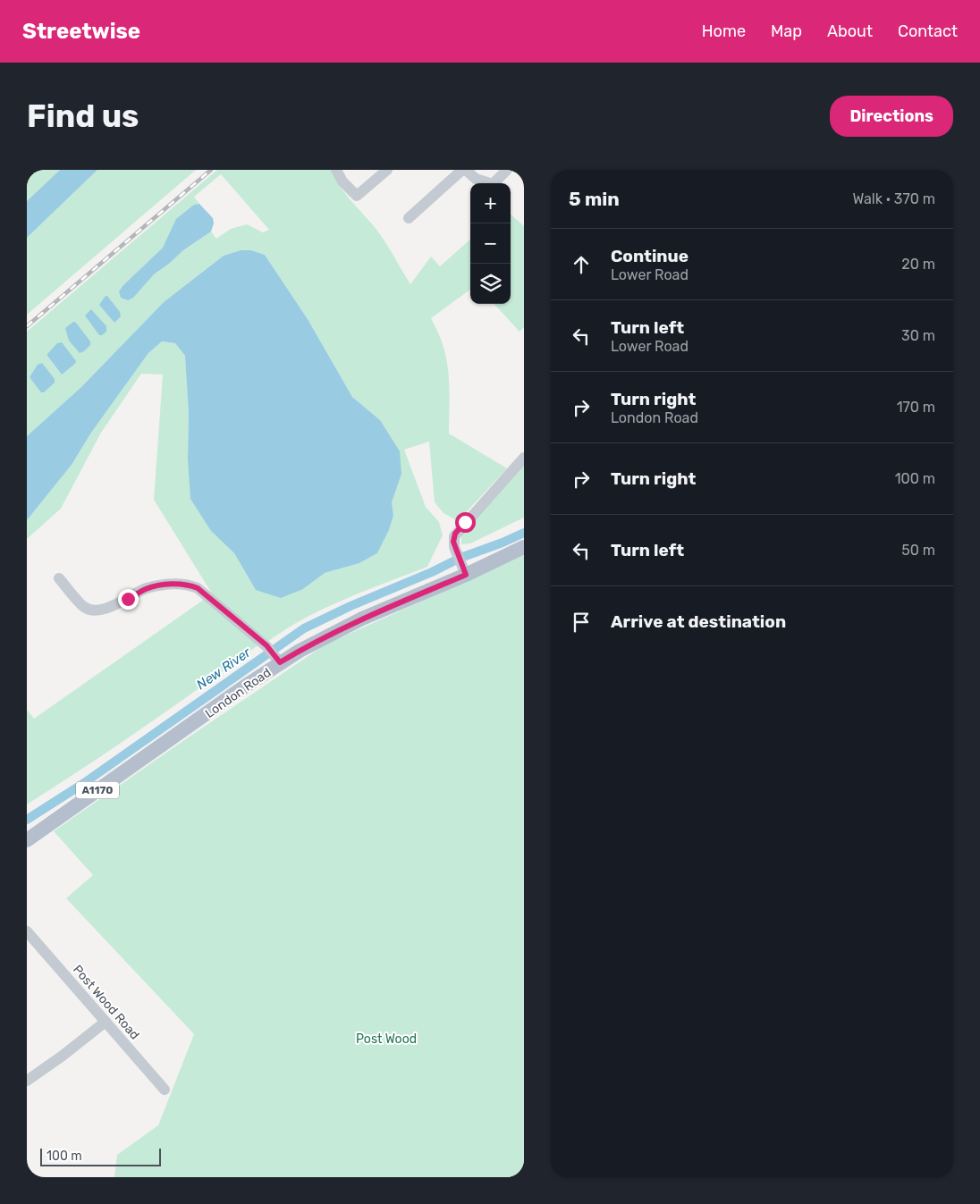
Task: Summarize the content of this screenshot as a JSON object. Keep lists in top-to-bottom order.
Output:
{
  "streets": {
    "main road": ["London Road", "A1170"],
    "street": ["Post Wood Road"]
  },
  "crossings": [
    ["London Road", "A1170"]
  ],
  "water": ["New River"],
  "parks": ["Post Wood"],
  "scale_bar": "100 m",
  "page": {
    "header": "Streetwise",
    "nav": [
      "Home",
      "Map",
      "About",
      "Contact"
    ],
    "buttons": "Directions",
    "title": "Find us",
    "heading": ["5 min", "Walk · 370 m"],
    "map_buttons": ["+", "−"],
    "list": [
      ["Continue", "Lower Road", "20 m"],
      ["Turn left", "Lower Road", "30 m"],
      ["Turn right", "London Road", "170 m"],
      ["Turn right", "100 m"],
      ["Turn left", "50 m"],
      "Arrive at destination"
    ],
    "scale": "100 m"
  }
}
